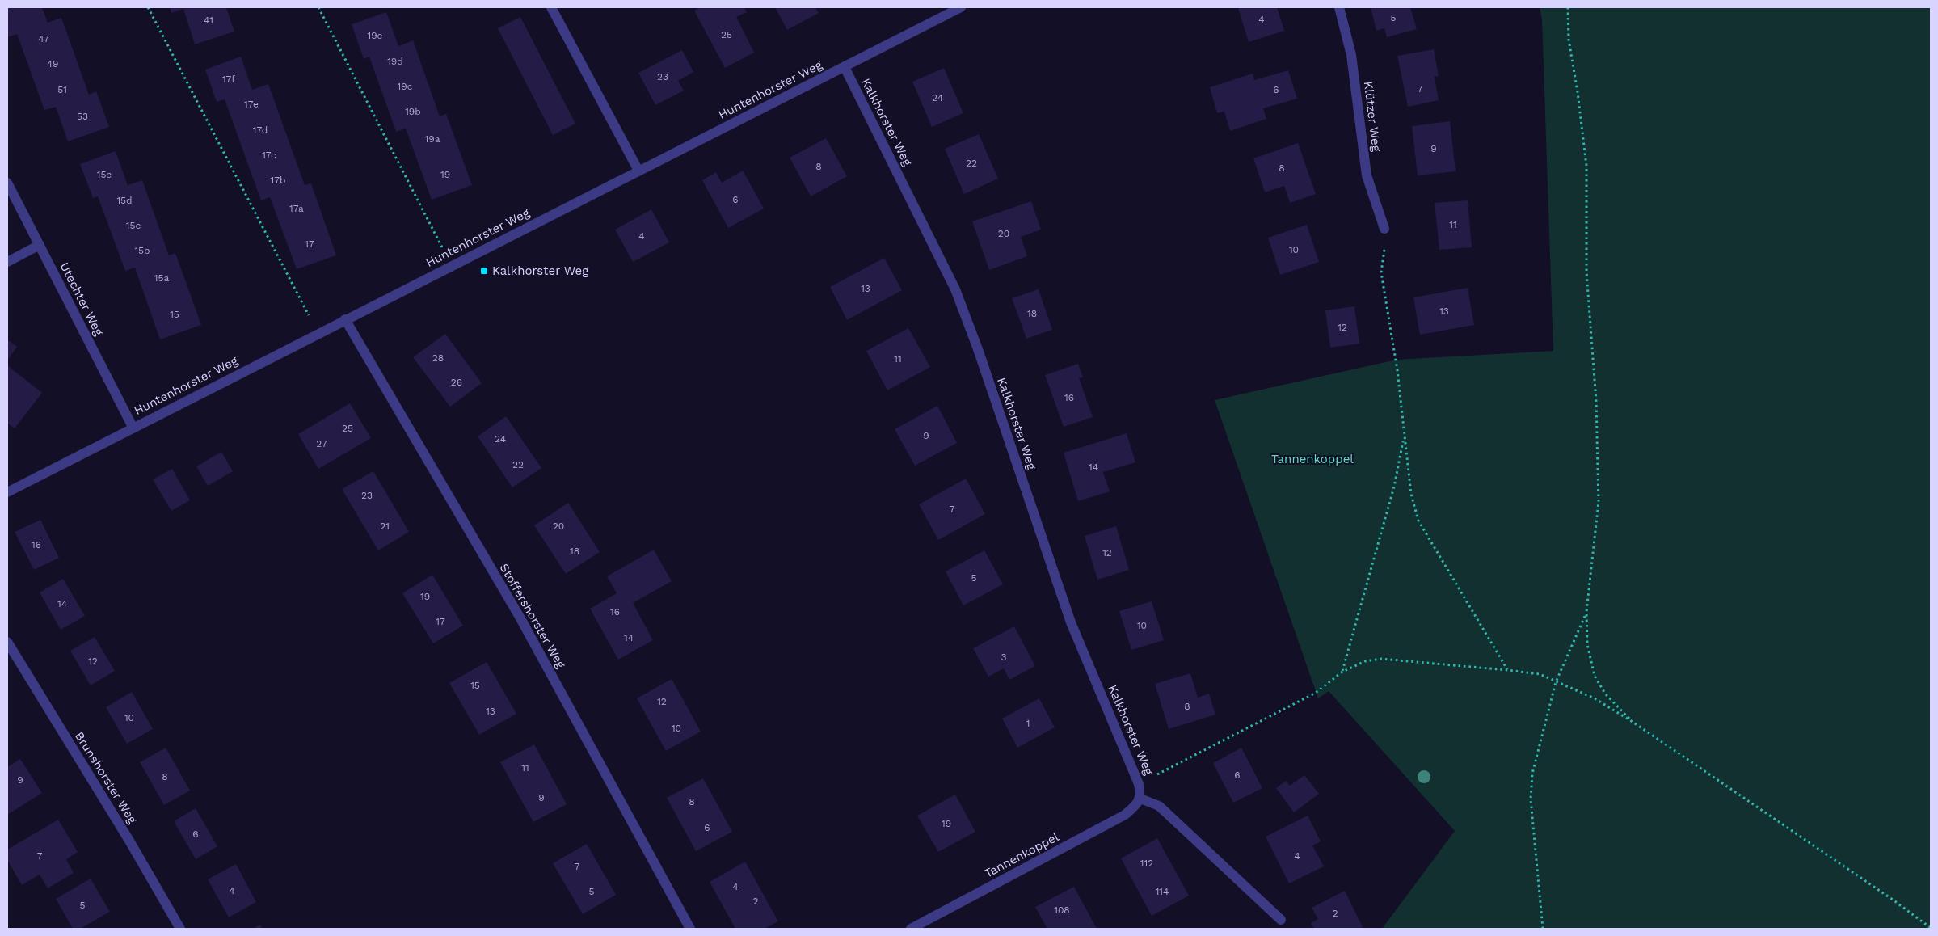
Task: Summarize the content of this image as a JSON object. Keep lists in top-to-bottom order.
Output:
{
  "streets": {
    "street": [
      "Huntenhorster Weg",
      "Klützer Weg",
      "Kalkhorster Weg",
      "Utechter Weg",
      "Stoffershorster Weg",
      "Brunshorster Weg",
      "Tannenkoppel"
    ]
  },
  "crossings": [
    ["Huntenhorster Weg", "Kalkhorster Weg"],
    ["Huntenhorster Weg", "Utechter Weg"],
    ["Huntenhorster Weg", "Stoffershorster Weg"],
    ["Kalkhorster Weg", "Tannenkoppel"]
  ],
  "parks": ["Tannenkoppel"],
  "places": {
    "transit": ["Kalkhorster Weg"]
  },
  "house_numbers": [
    "5",
    "4",
    "41",
    "25",
    "19e",
    "47",
    "19d",
    "49",
    "23",
    "17f",
    "19c",
    "7",
    "51",
    "6",
    "24",
    "17e",
    "19b",
    "53",
    "17d",
    "19a",
    "9",
    "17c",
    "22",
    "8",
    "8",
    "15e",
    "19",
    "17b",
    "6",
    "15d",
    "17a",
    "11",
    "15c",
    "20",
    "4",
    "17",
    "10",
    "15b",
    "15a",
    "13",
    "13",
    "18",
    "15",
    "12",
    "28",
    "11",
    "26",
    "16",
    "25",
    "9",
    "24",
    "27",
    "22",
    "14",
    "23",
    "7",
    "21",
    "20",
    "16",
    "18",
    "12",
    "5",
    "19",
    "14",
    "16",
    "17",
    "10",
    "14",
    "3",
    "12",
    "15",
    "12",
    "8",
    "13",
    "10",
    "1",
    "10",
    "11",
    "6",
    "8",
    "9",
    "9",
    "8",
    "19",
    "6",
    "6",
    "7",
    "4",
    "112",
    "7",
    "4",
    "4",
    "5",
    "114",
    "2",
    "5",
    "108",
    "2"
  ]
}
